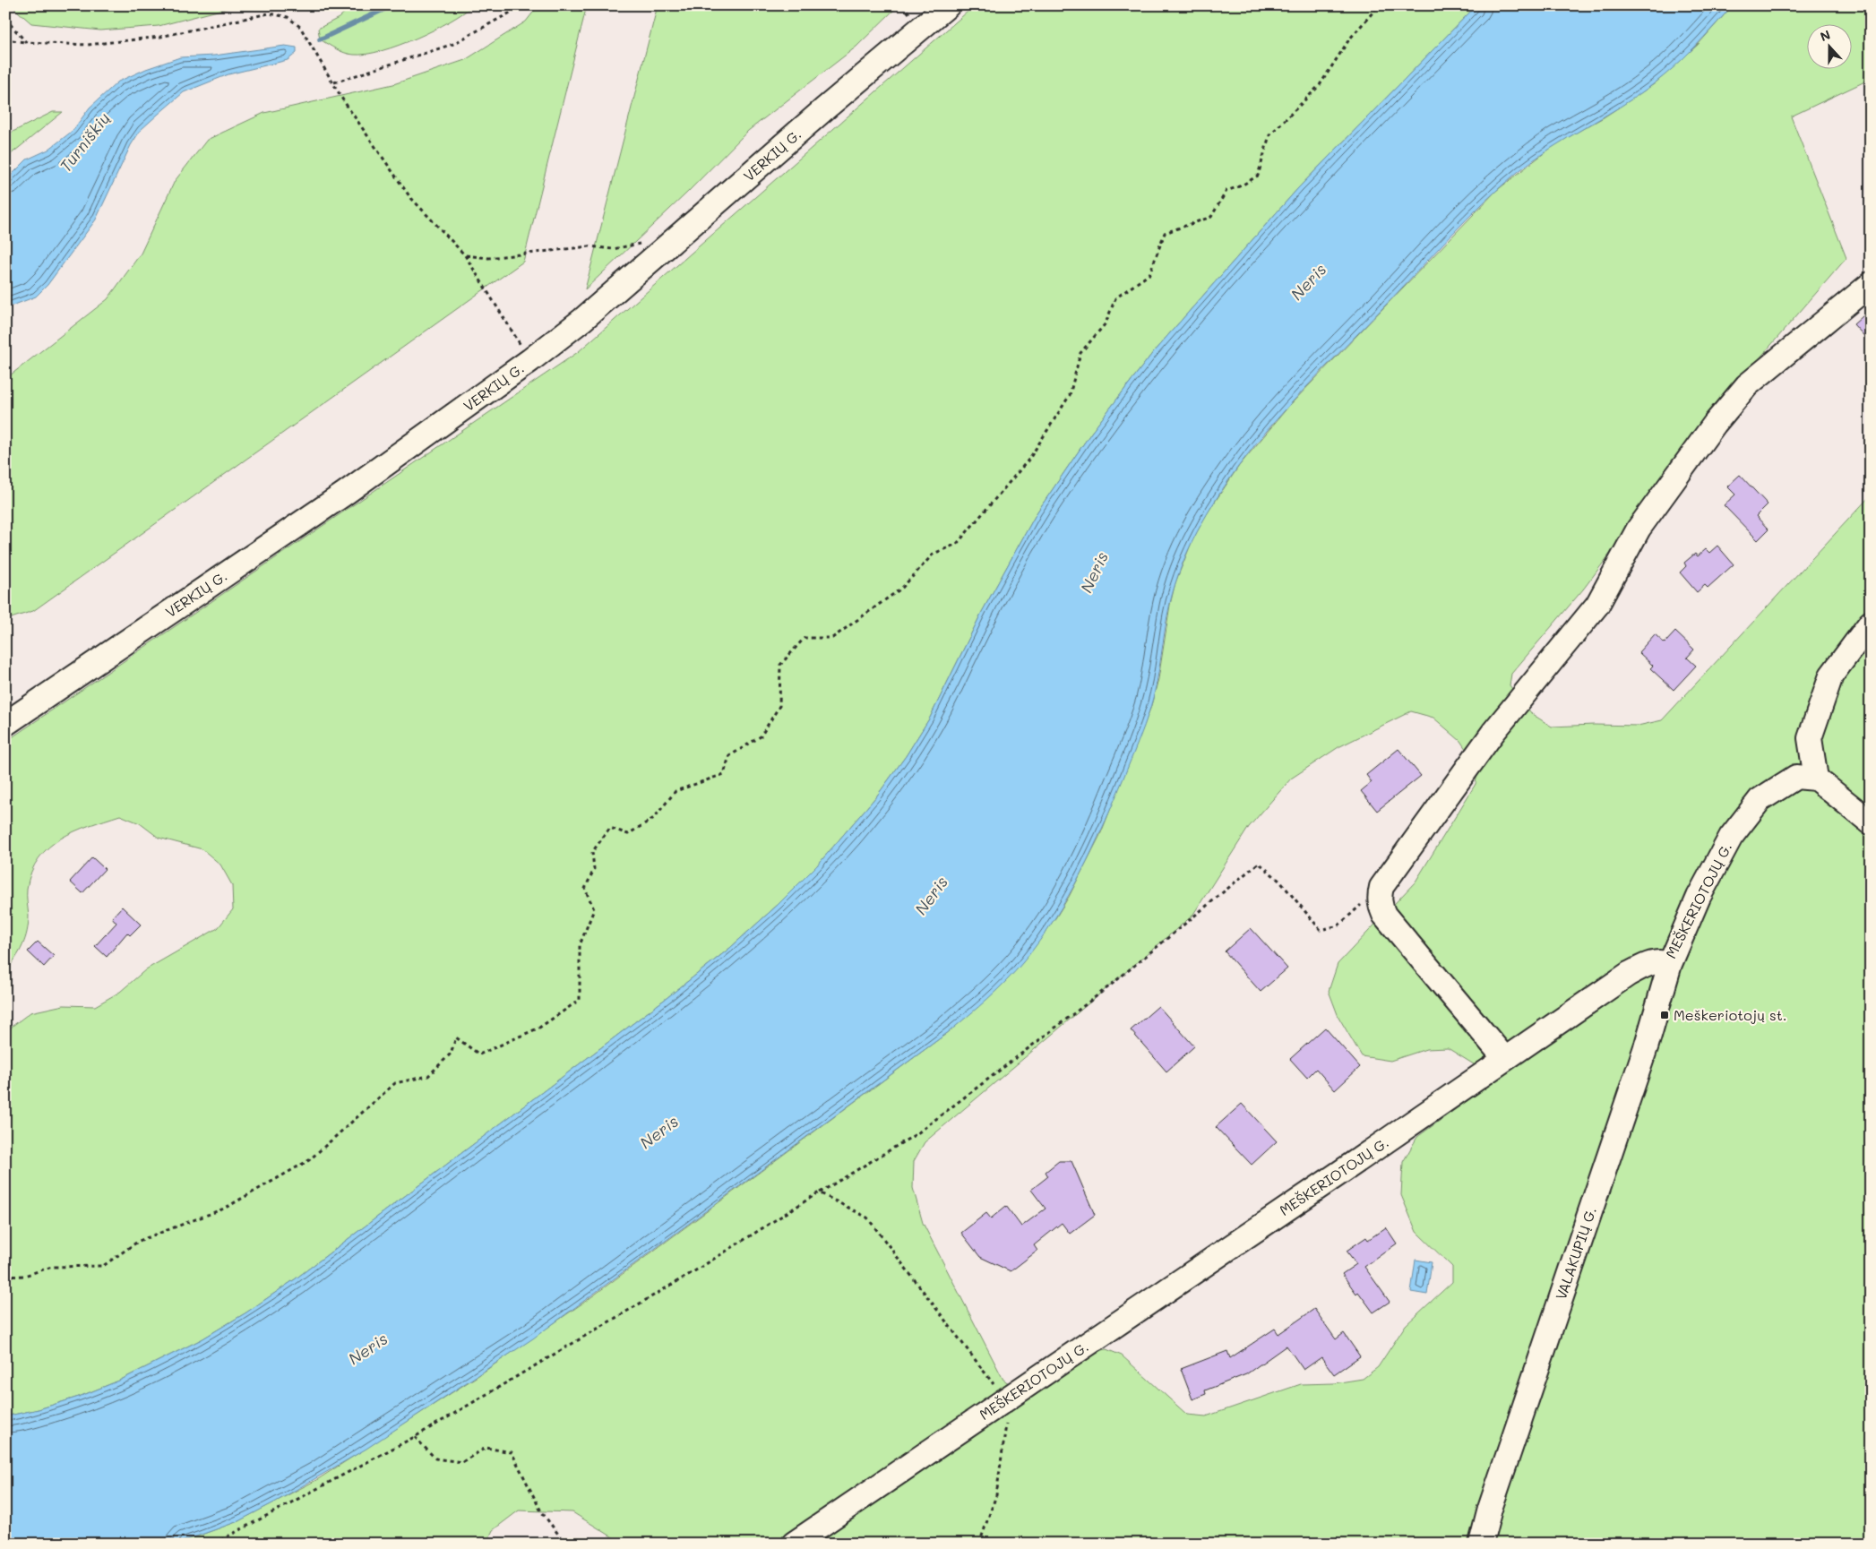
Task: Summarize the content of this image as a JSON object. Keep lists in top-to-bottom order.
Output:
{
  "streets": {
    "street": ["VERKIŲ G.", "MEŠKERIOTOJŲ G.", "VALAKUPIŲ G."]
  },
  "crossings": [
    ["MEŠKERIOTOJŲ G.", "VALAKUPIŲ G."]
  ],
  "water": ["Turniškių", "Neris"],
  "places": {
    "transit": ["Meškeriotojų st."]
  },
  "north": "top"
}
